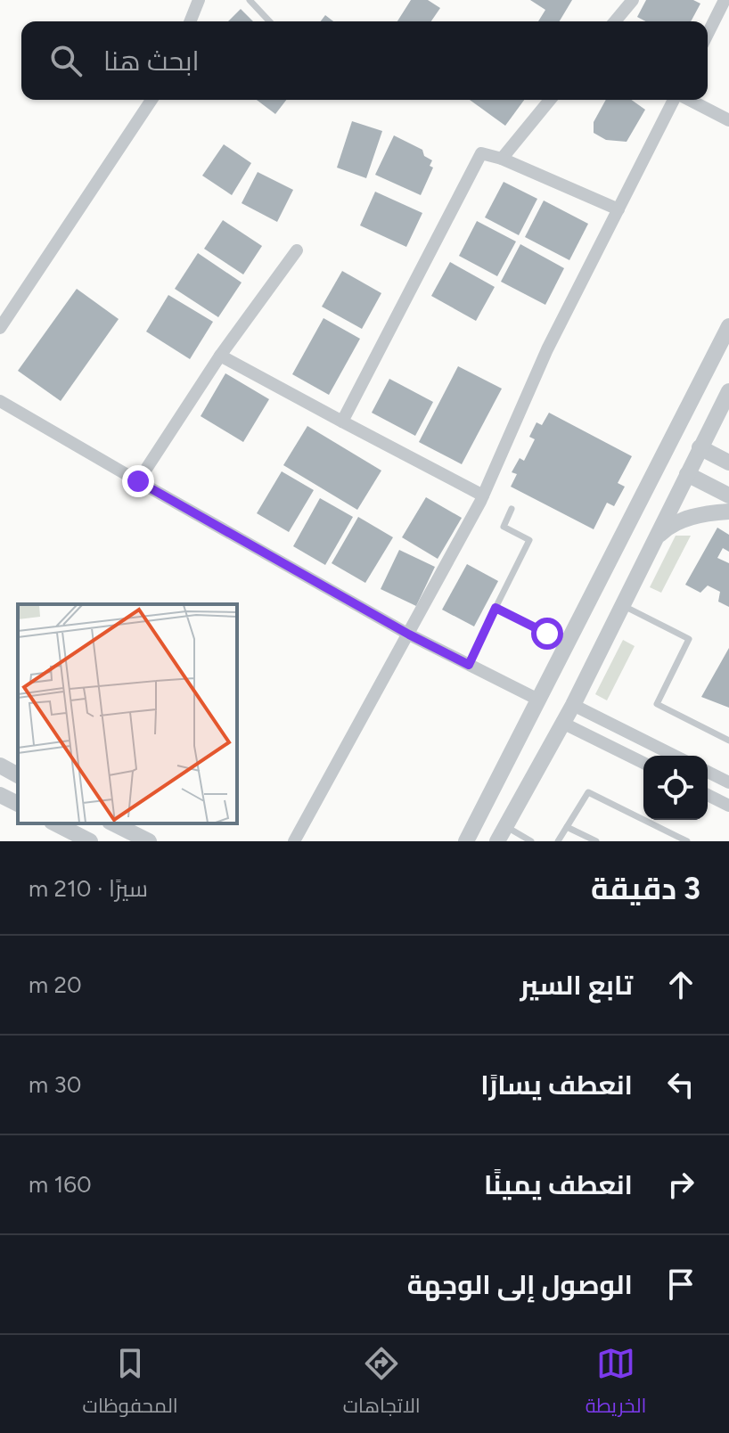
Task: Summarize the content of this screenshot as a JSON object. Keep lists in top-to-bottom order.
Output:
{
  "page": {
    "search": "ابحث هنا",
    "heading": ["3 دقيقة", "سيرًا · 210 m"],
    "list": [
      ["تابع السير", "20 m"],
      ["انعطف يسارًا", "30 m"],
      ["انعطف يمينًا", "160 m"],
      "الوصول إلى الوجهة"
    ],
    "nav": ["الخريطة", "الاتجاهات", "المحفوظات"]
  }
}
